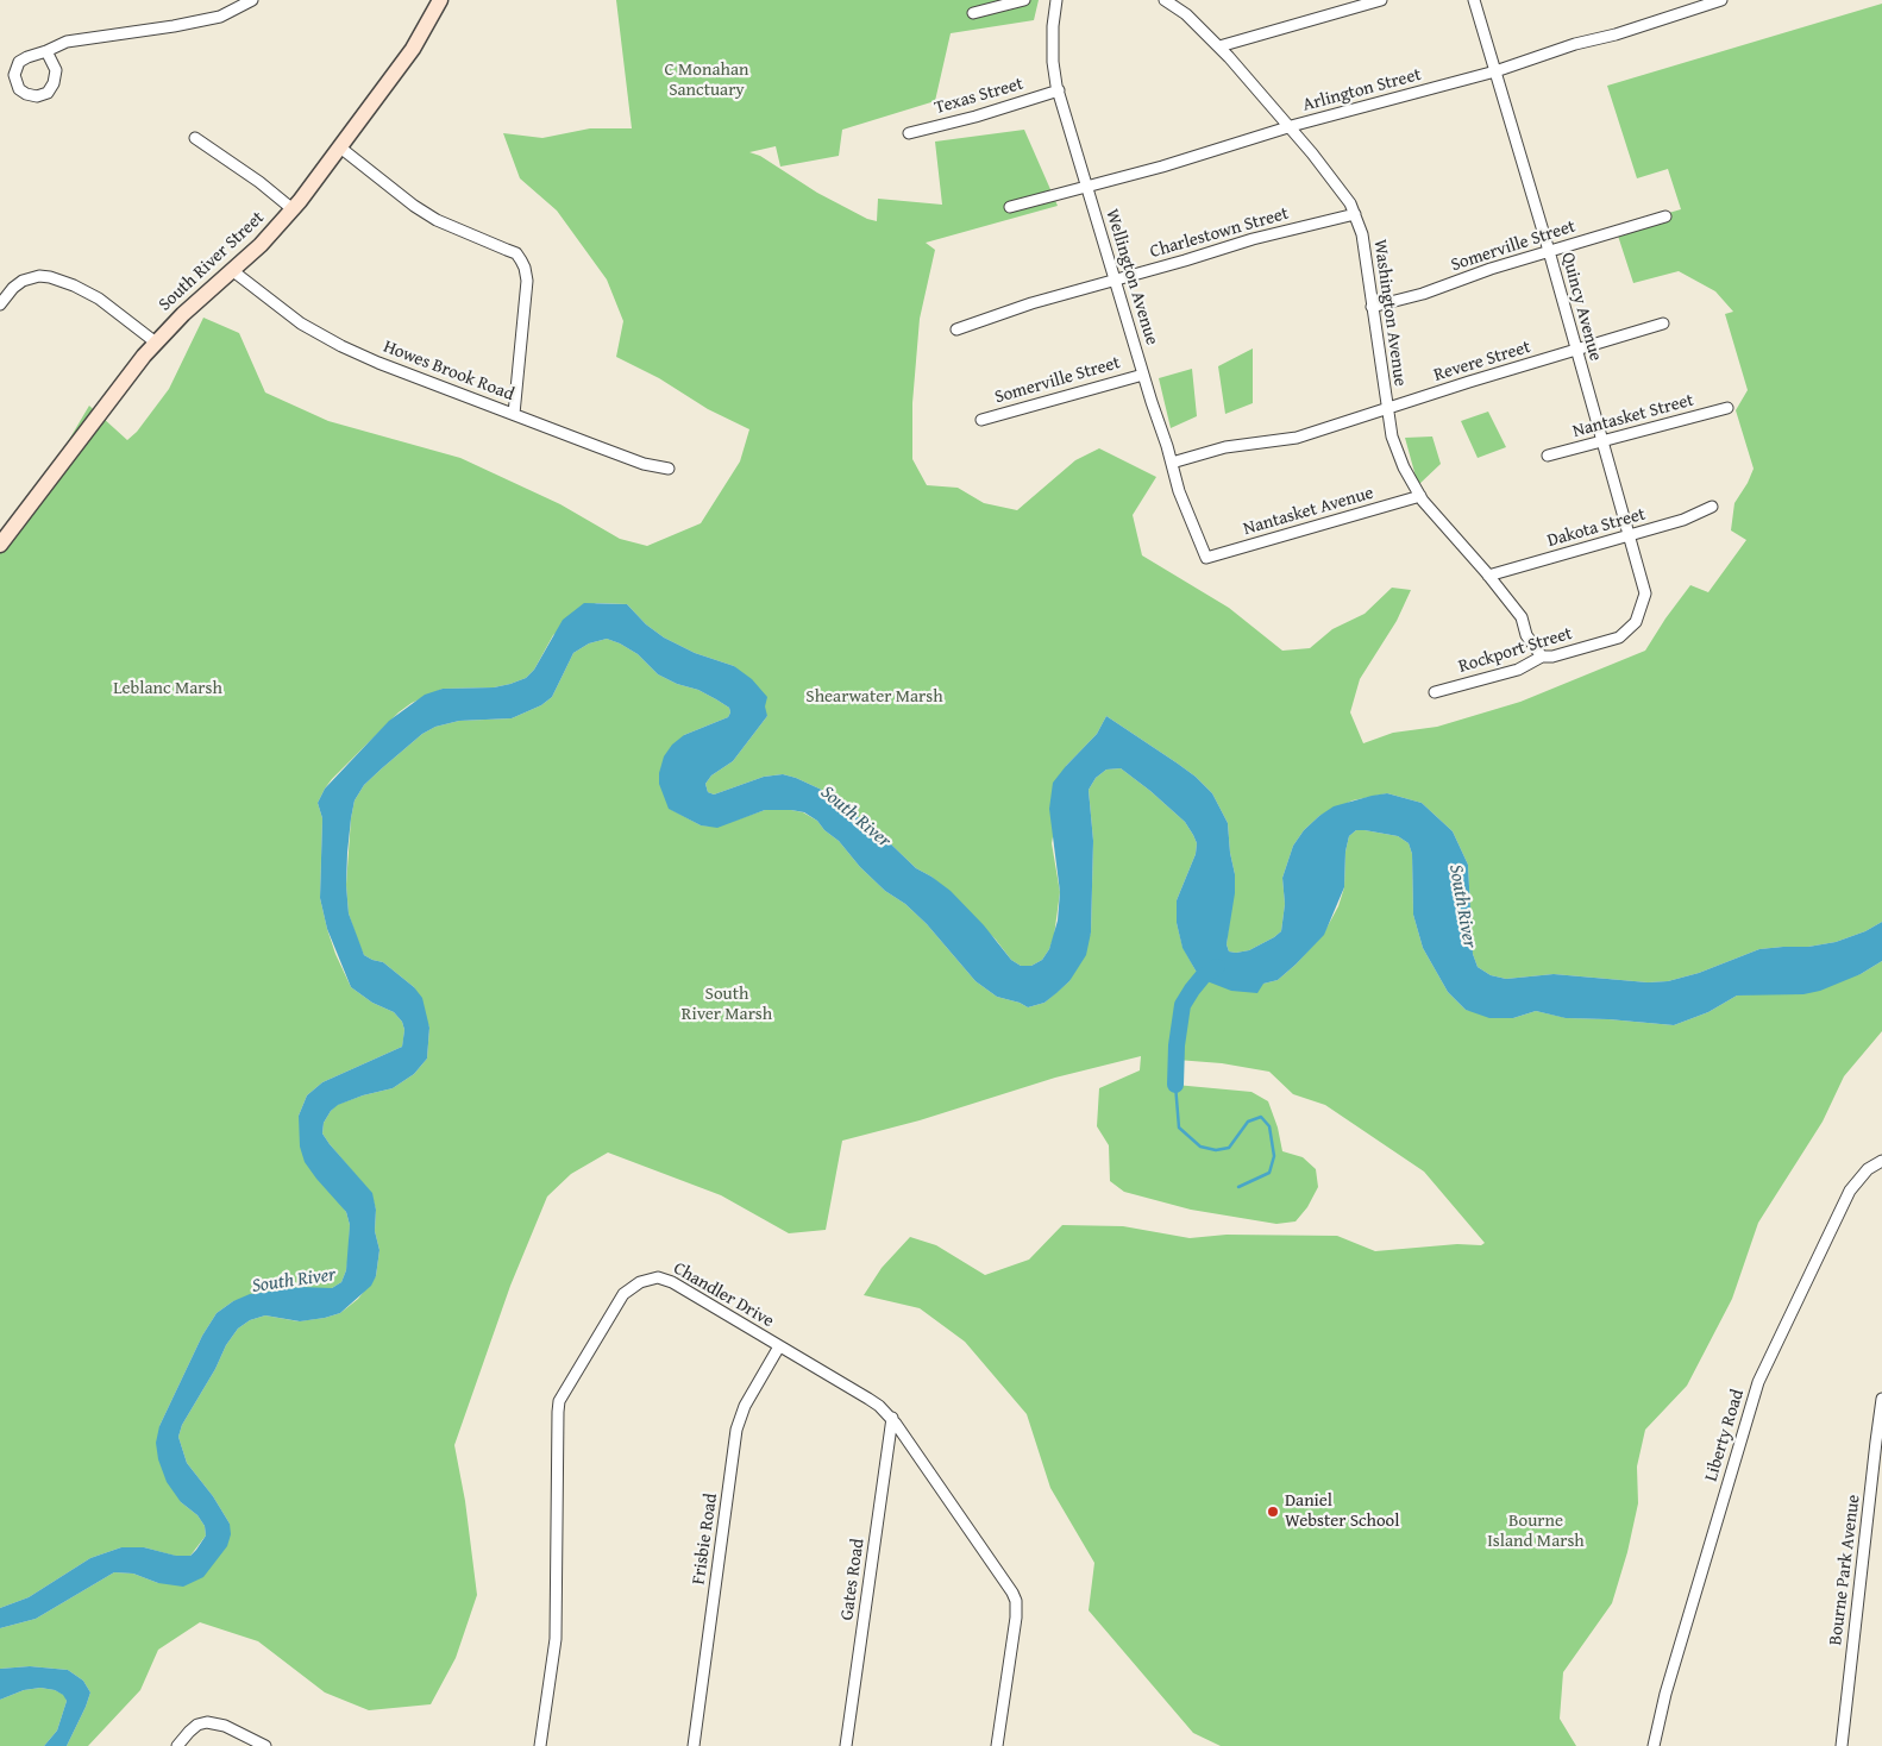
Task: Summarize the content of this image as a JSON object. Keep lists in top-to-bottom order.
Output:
{
  "streets": {
    "street": [
      "Arlington Street",
      "Texas Street",
      "Charlestown Street",
      "Somerville Street",
      "South River Street",
      "Wellington Avenue",
      "Quincy Avenue",
      "Washington Avenue",
      "Revere Street",
      "Howes Brook Road",
      "Nantasket Street",
      "Nantasket Avenue",
      "Dakota Street",
      "Rockport Street",
      "Chandler Drive",
      "Liberty Road",
      "Frisbie Road",
      "Bourne Park Avenue",
      "Gates Road"
    ]
  },
  "crossings": [
    ["Arlington Street", "Wellington Avenue"],
    ["Arlington Street", "Quincy Avenue"],
    ["Arlington Street", "Washington Avenue"],
    ["Texas Street", "Wellington Avenue"],
    ["Charlestown Street", "Wellington Avenue"],
    ["Charlestown Street", "Washington Avenue"],
    ["Somerville Street", "Wellington Avenue"],
    ["Somerville Street", "Quincy Avenue"],
    ["Somerville Street", "Washington Avenue"],
    ["South River Street", "Howes Brook Road"],
    ["Wellington Avenue", "Revere Street"],
    ["Wellington Avenue", "Nantasket Avenue"],
    ["Quincy Avenue", "Revere Street"],
    ["Quincy Avenue", "Nantasket Street"],
    ["Quincy Avenue", "Dakota Street"],
    ["Quincy Avenue", "Rockport Street"],
    ["Washington Avenue", "Revere Street"],
    ["Washington Avenue", "Nantasket Avenue"],
    ["Washington Avenue", "Dakota Street"],
    ["Washington Avenue", "Rockport Street"],
    ["Chandler Drive", "Frisbie Road"],
    ["Chandler Drive", "Gates Road"]
  ],
  "water": ["South River"],
  "parks": [
    "C Monahan Sanctuary",
    "Leblanc Marsh",
    "Shearwater Marsh",
    "South River Marsh",
    "Bourne Island Marsh"
  ],
  "places": ["Daniel Webster School"]
}
